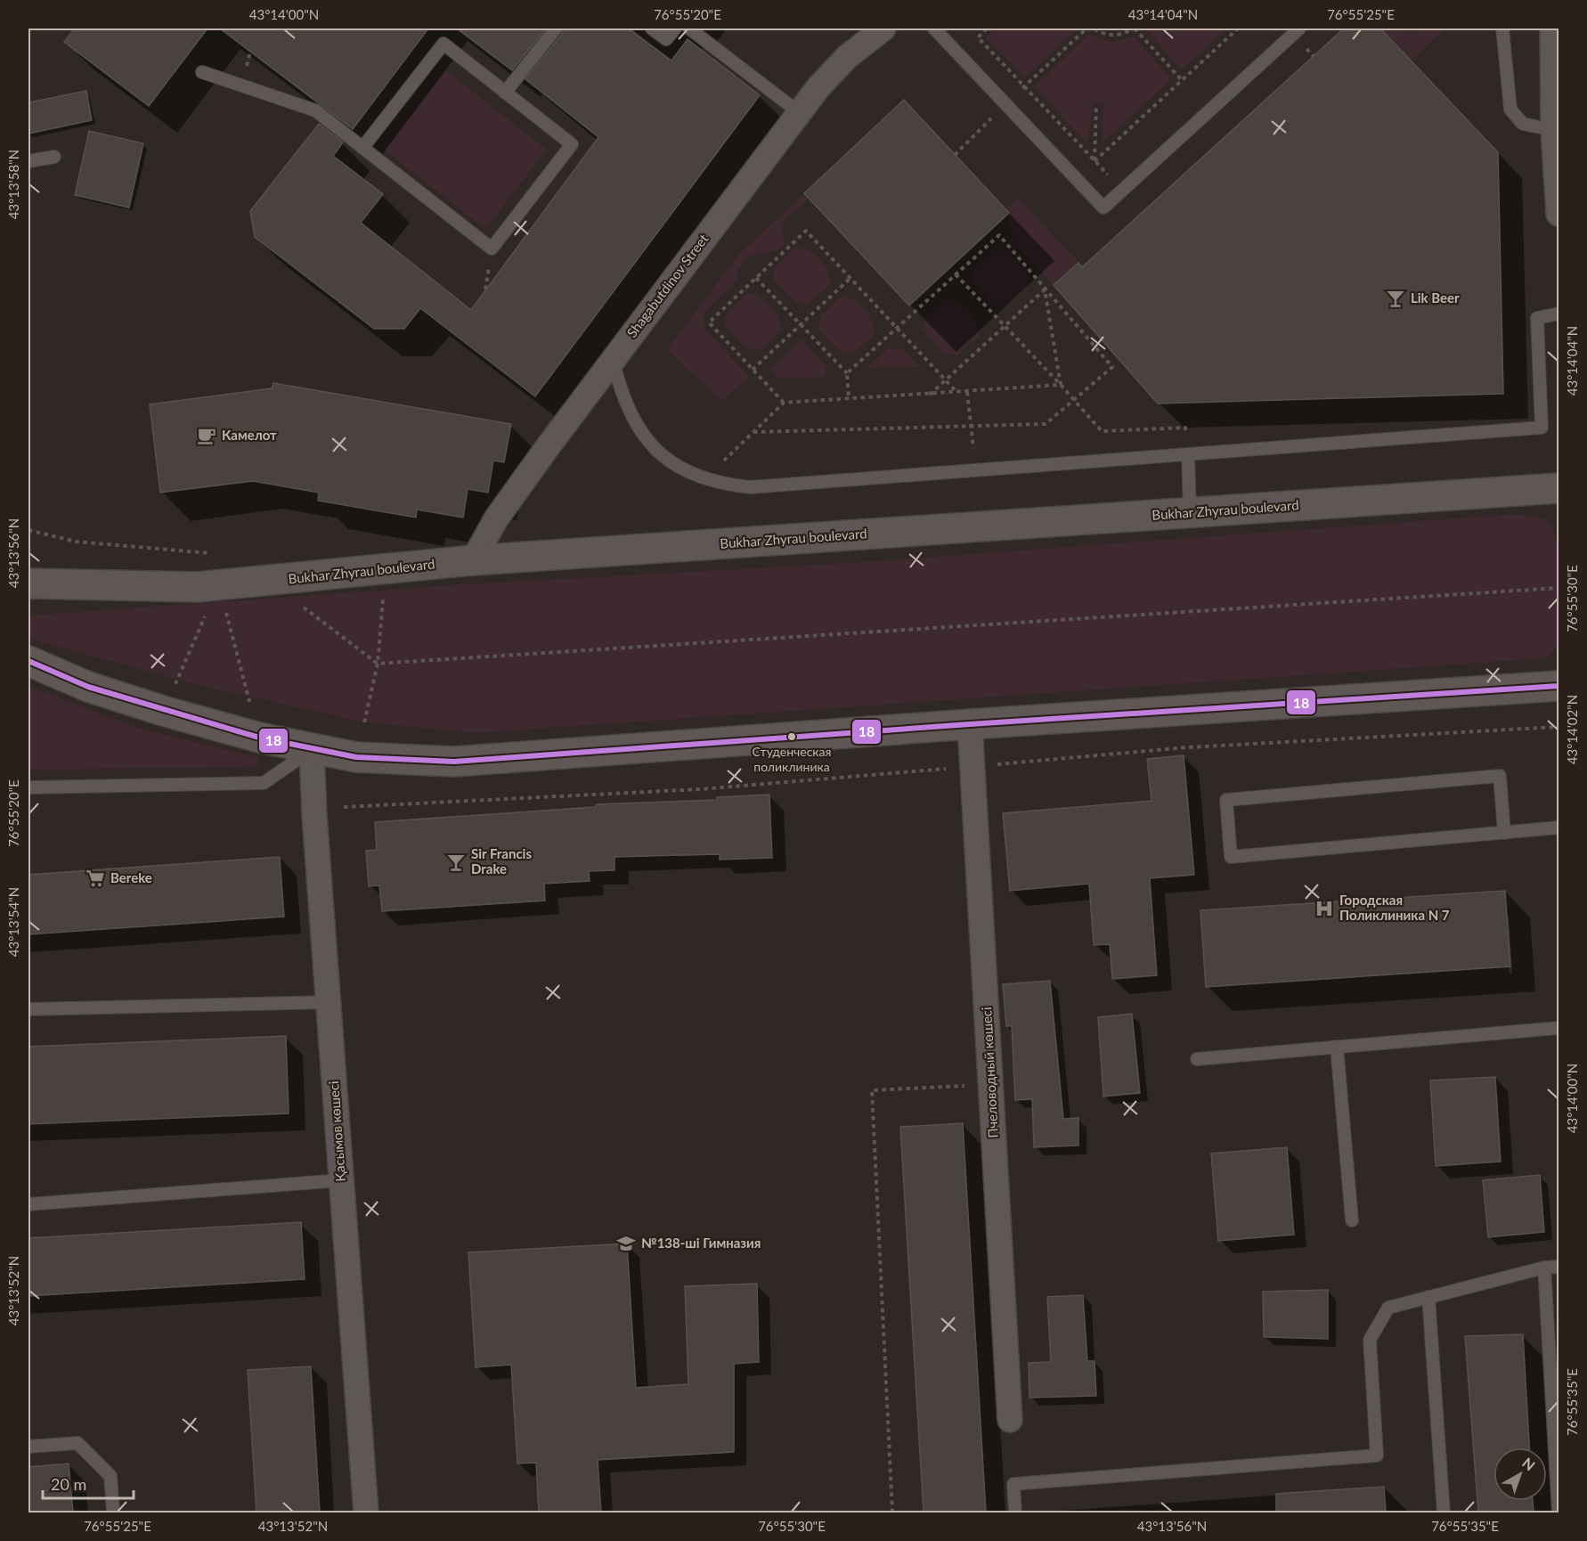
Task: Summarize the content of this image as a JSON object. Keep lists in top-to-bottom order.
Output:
{
  "streets": {
    "street": [
      "Shagabutdinov Street",
      "Bukhar Zhyrau boulevard",
      "Пчеловодный көшесі",
      "Қасымов көшесі"
    ]
  },
  "crossings": [
    ["Shagabutdinov Street", "Bukhar Zhyrau boulevard"]
  ],
  "places": {
    "bar": ["Lik Beer", "Sir Francis Drake"],
    "cafe": ["Камелот"],
    "other": ["Студенческая поликлиника"],
    "supermarket": ["Bereke"],
    "hospital": ["Городская Поликлиника N 7"],
    "school or university": ["№138-ші Гимназия"]
  },
  "lines": ["transit line 18"],
  "scale_bar": "20 m",
  "north": "top right",
  "coordinates": [
    "43°14'00\"N",
    "76°55'20\"E",
    "43°14'04\"N",
    "76°55'25\"E",
    "43°13'58\"N",
    "43°13'56\"N",
    "76°55'30\"E",
    "43°14'02\"N",
    "43°13'54\"N",
    "43°13'52\"N",
    "76°55'35\"E"
  ]
}
